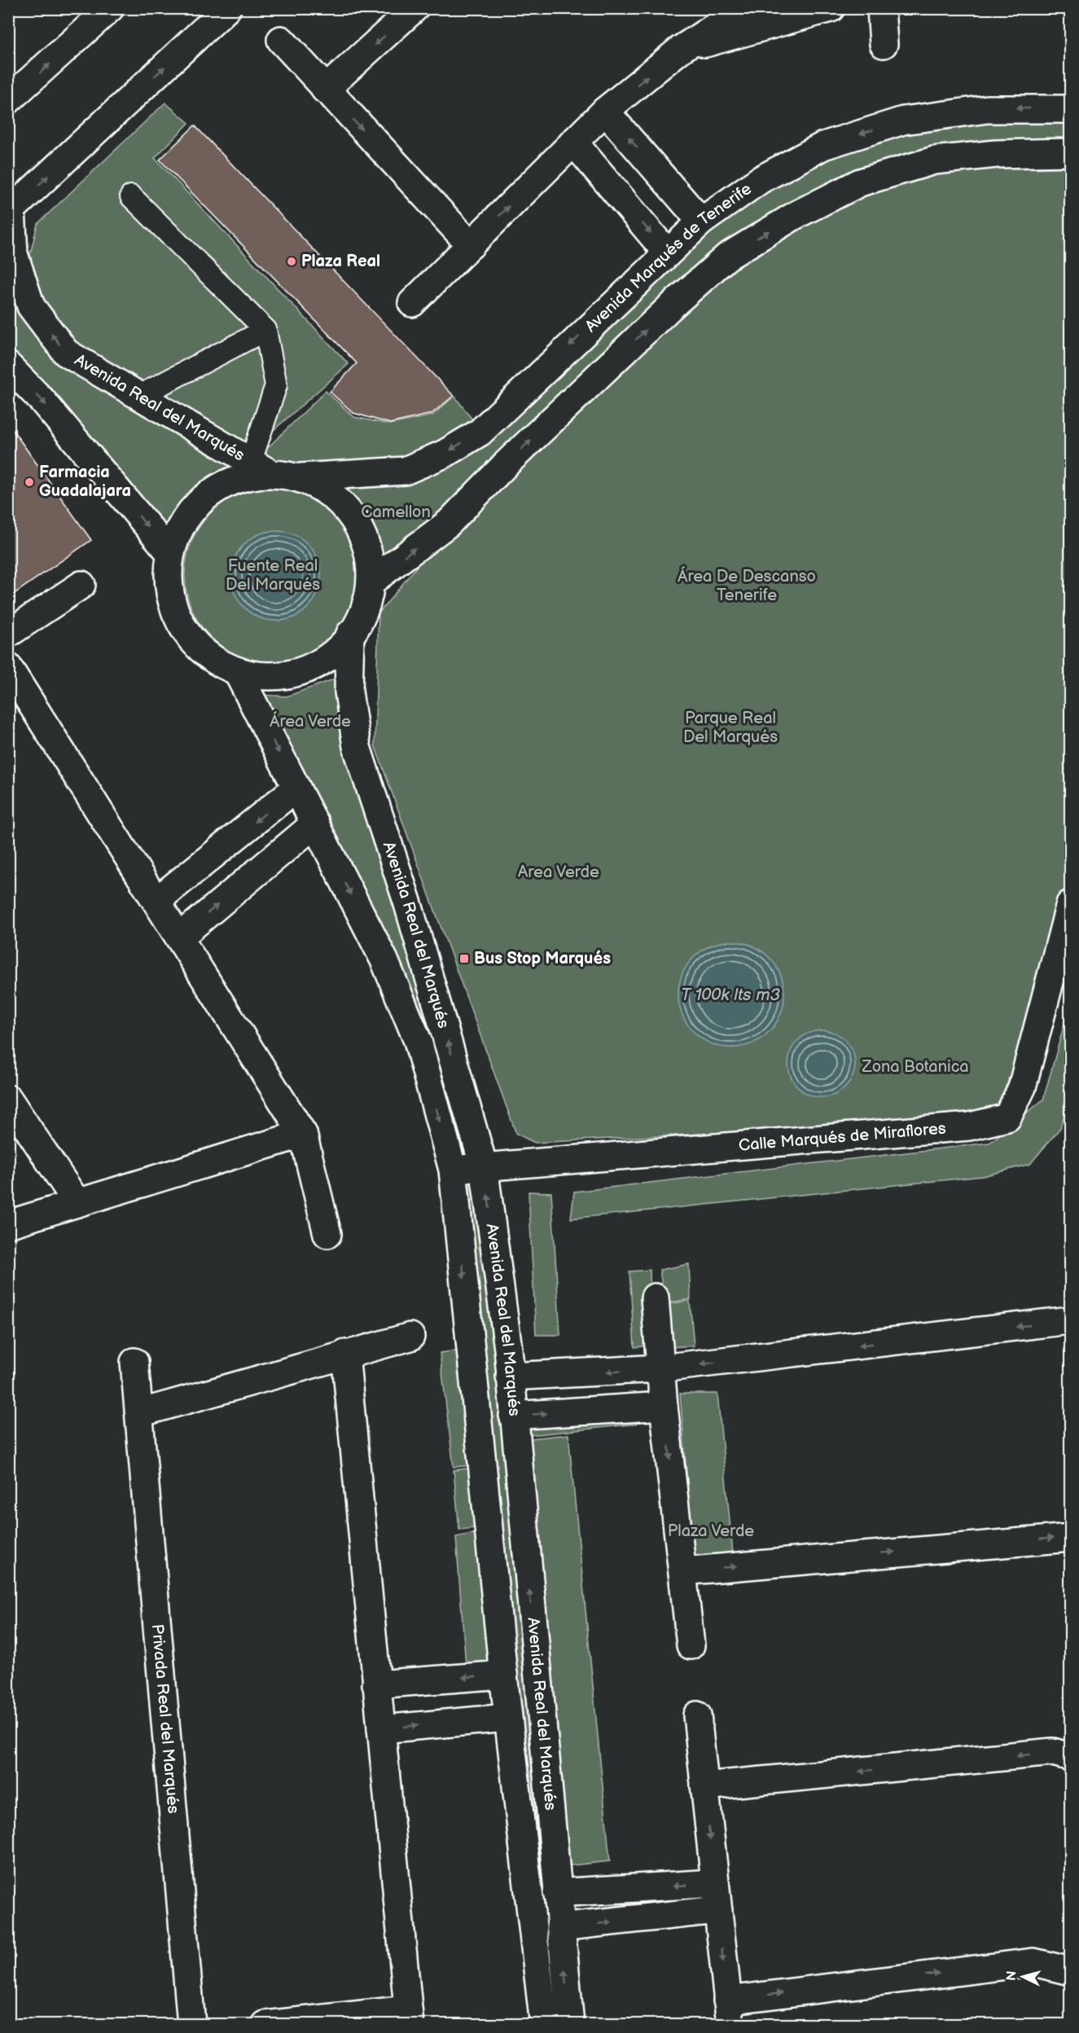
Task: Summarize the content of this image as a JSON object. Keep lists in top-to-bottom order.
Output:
{
  "streets": {
    "street": [
      "Avenida Marqués de Tenerife",
      "Avenida Real del Marqués",
      "Calle Marqués de Miraflores",
      "Privada Real del Marqués"
    ]
  },
  "crossings": [
    ["Avenida Real del Marqués", "Calle Marqués de Miraflores"]
  ],
  "water": ["T 100k lts m3"],
  "parks": [
    "Camellon",
    "Fuente Real Del Marqués",
    "Área De Descanso Tenerife",
    "Parque Real Del Marqués",
    "Área Verde",
    "Area Verde",
    "Zona Botanica",
    "Plaza Verde"
  ],
  "places": {
    "other": ["Plaza Real", "Farmacia Guadalajara"],
    "transit": ["Bus Stop Marqués"]
  },
  "north": "left"
}
